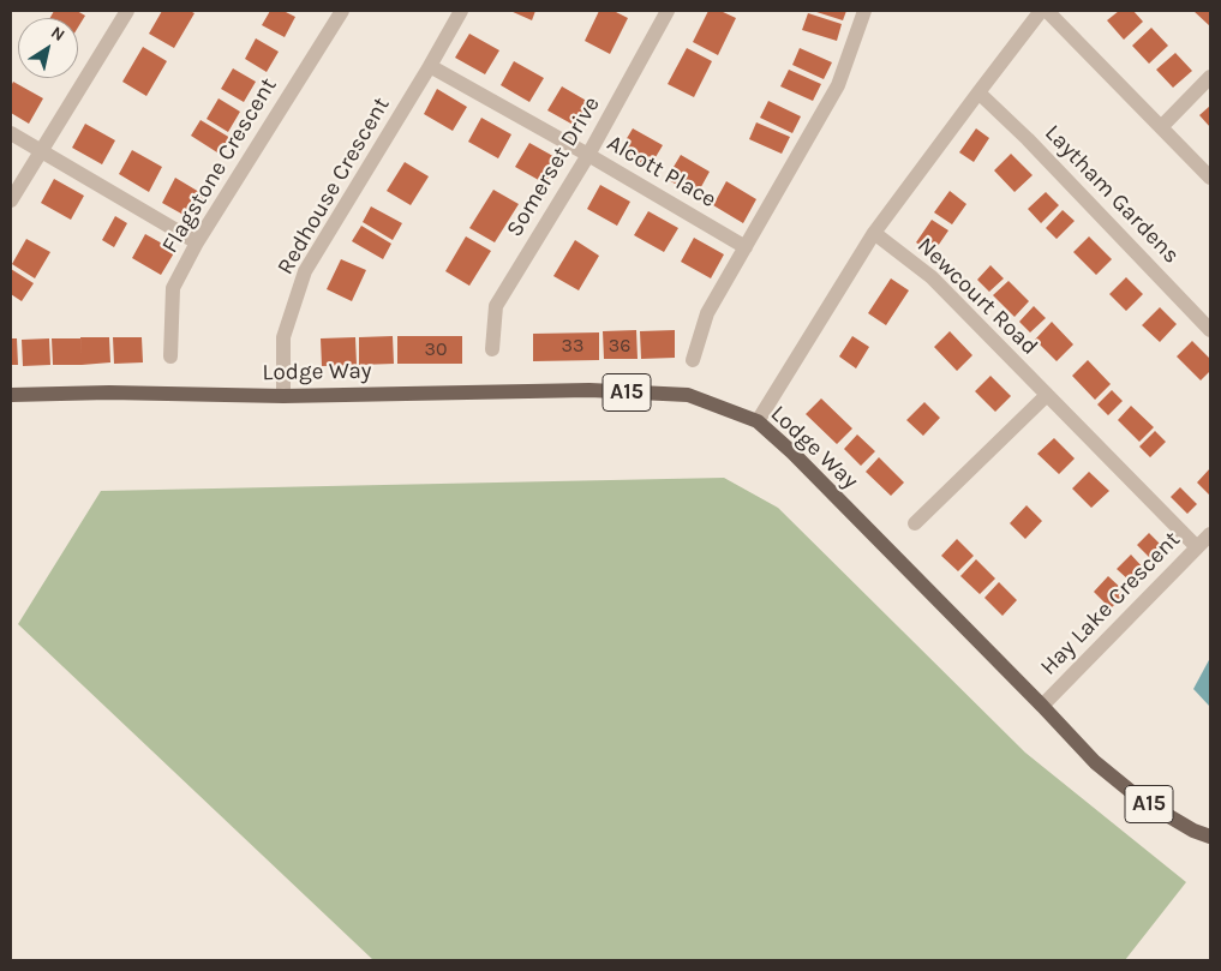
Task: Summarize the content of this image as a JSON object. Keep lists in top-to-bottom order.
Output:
{
  "streets": {
    "main road": ["Lodge Way", "A15"],
    "street": [
      "Flagstone Crescent",
      "Somerset Drive",
      "Alcott Place",
      "Redhouse Crescent",
      "Laytham Gardens",
      "Newcourt Road",
      "Hay Lake Crescent"
    ]
  },
  "crossings": [
    ["Somerset Drive", "Alcott Place"],
    ["Alcott Place", "Redhouse Crescent"],
    ["Redhouse Crescent", "Lodge Way"],
    ["Newcourt Road", "Hay Lake Crescent"],
    ["Lodge Way", "Hay Lake Crescent"]
  ],
  "house_numbers": ["33", "36", "30"],
  "north": "top right"
}
